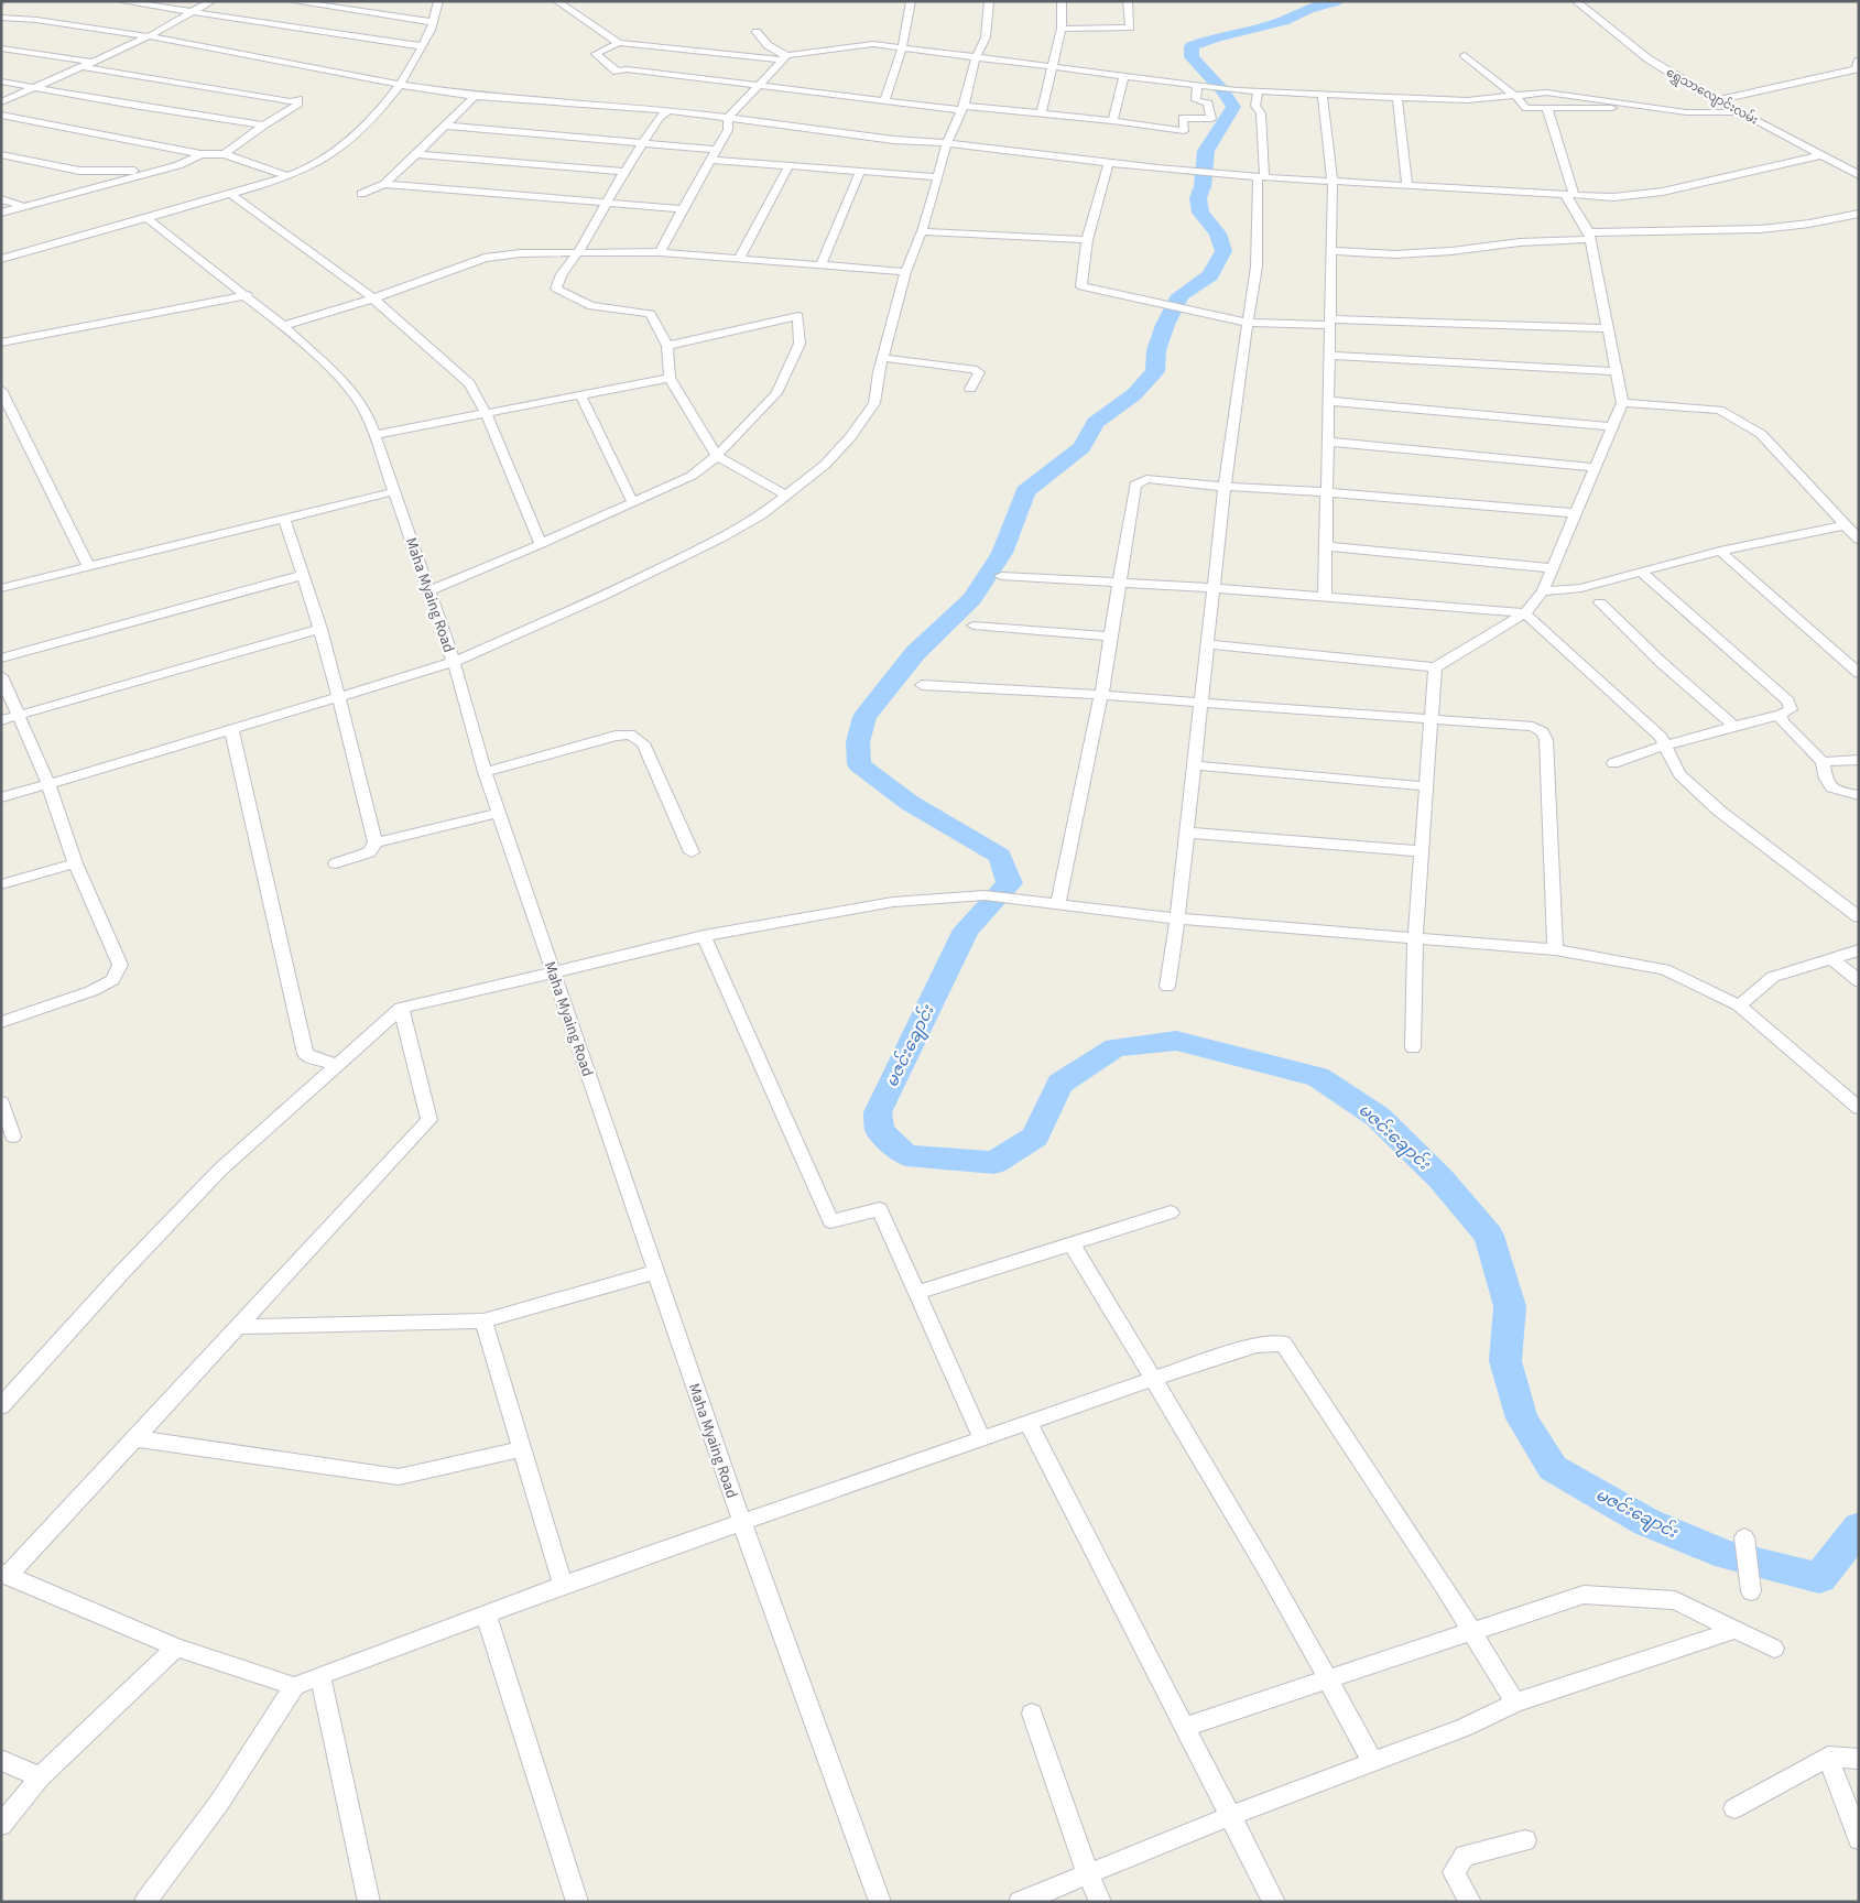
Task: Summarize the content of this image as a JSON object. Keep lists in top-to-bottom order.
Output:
{
  "streets": {
    "street": ["ရွှေသာလျောင်းလမ်း", "Maha Myaing Road"]
  },
  "water": ["မဇင်းချောင်း"]
}
